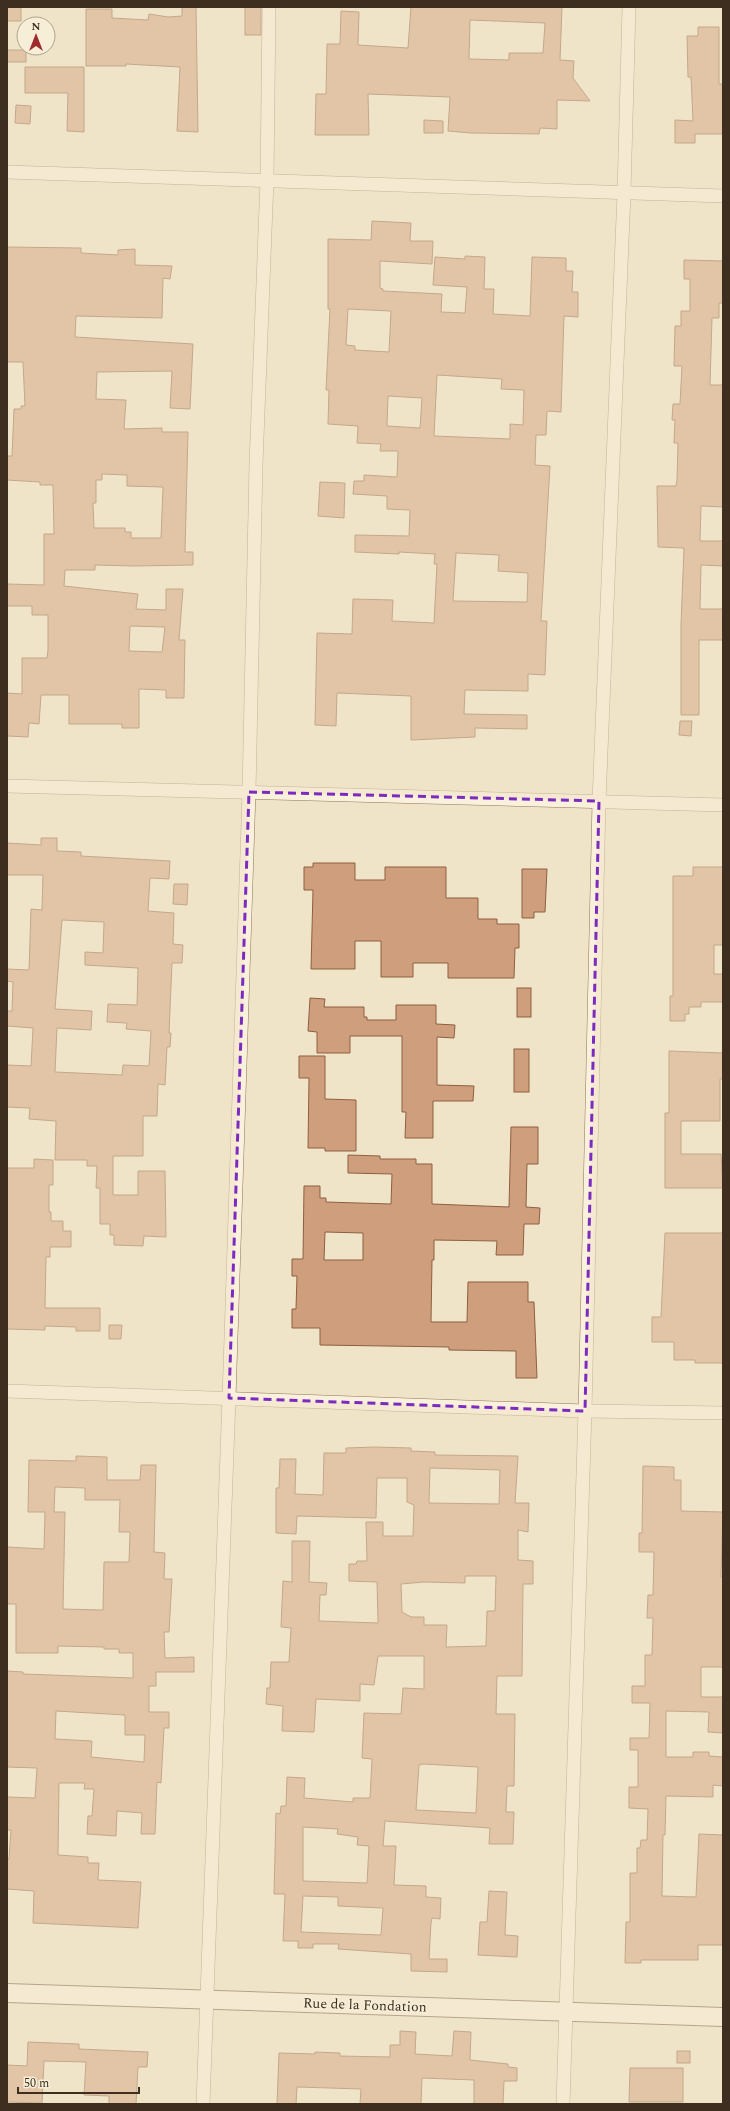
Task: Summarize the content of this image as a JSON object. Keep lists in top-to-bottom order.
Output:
{
  "streets": {
    "street": ["Rue de la Fondation"]
  },
  "scale_bar": "50 m",
  "north": "top"
}
